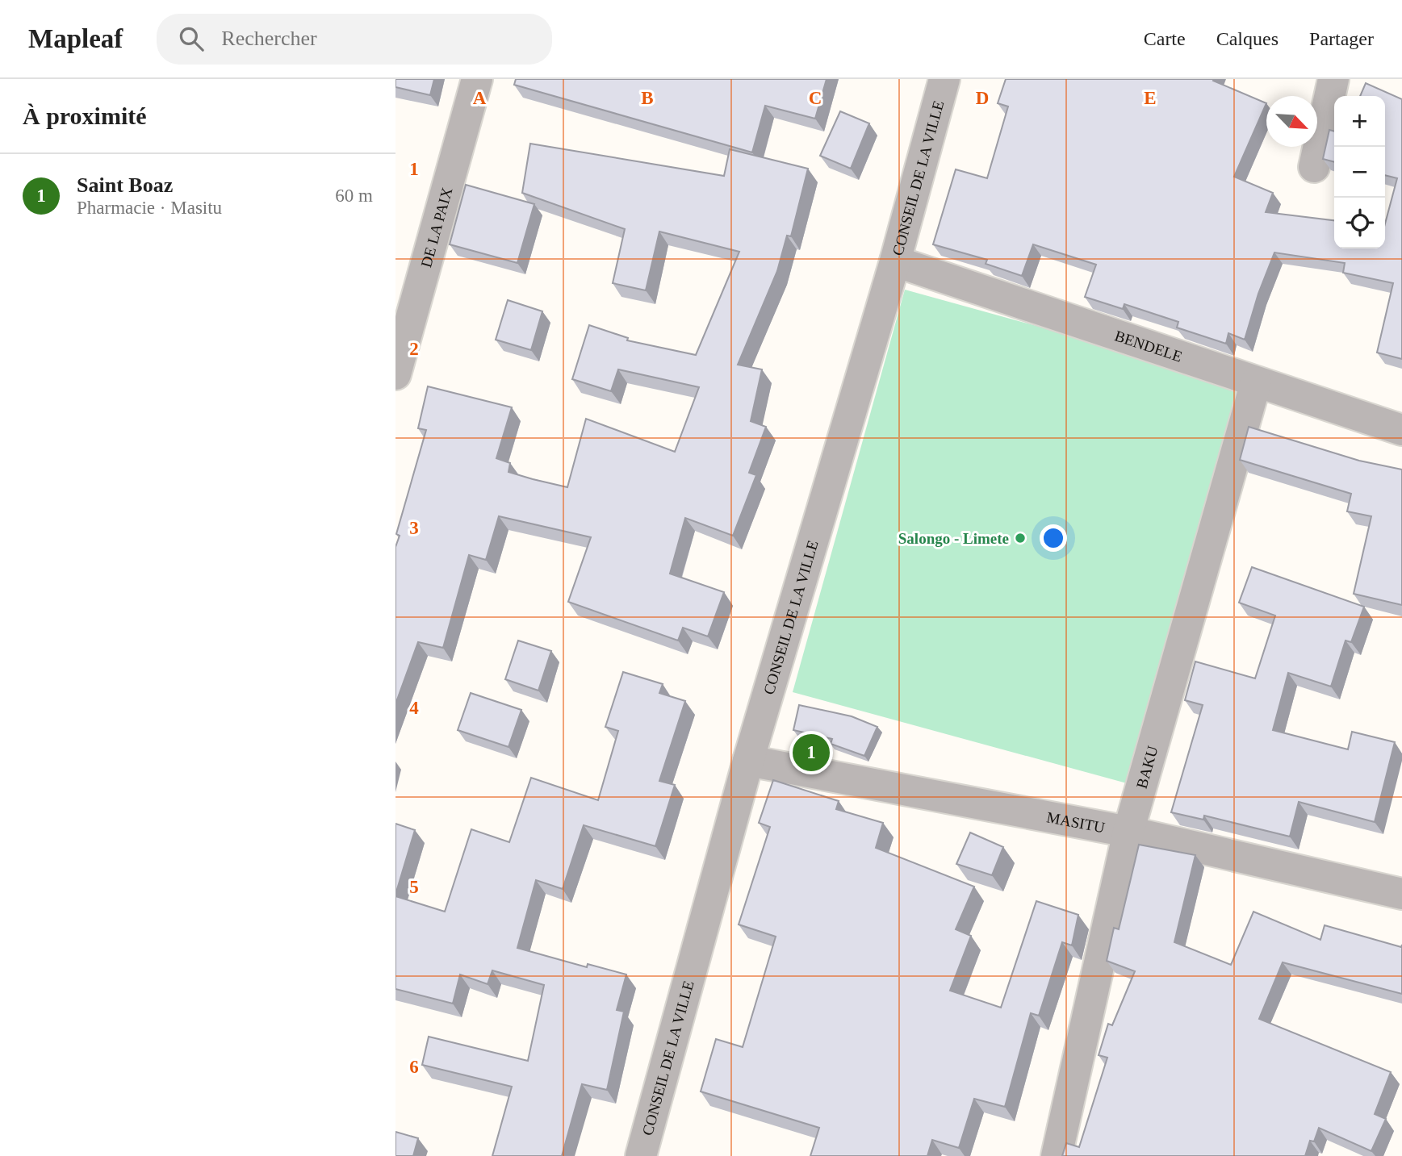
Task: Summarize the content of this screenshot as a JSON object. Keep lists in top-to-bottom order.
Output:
{
  "streets": {
    "street": [
      "CONSEIL DE LA VILLE",
      "DE LA PAIX",
      "BENDELE",
      "BAKU",
      "MASITU"
    ]
  },
  "crossings": [
    ["CONSEIL DE LA VILLE", "BENDELE"],
    ["CONSEIL DE LA VILLE", "MASITU"],
    ["BENDELE", "BAKU"],
    ["BAKU", "MASITU"]
  ],
  "places": ["Salongo - Limete"],
  "north": "bottom right",
  "page": {
    "header": "Mapleaf",
    "search": "Rechercher",
    "nav": ["Carte", "Calques", "Partager"],
    "heading": "À proximité",
    "map_buttons": ["+", "−"],
    "list": [
      {
        "mark": "1",
        "name": "Saint Boaz",
        "note": "Pharmacie · Masitu",
        "value": "60 m"
      }
    ],
    "pins": "1"
  },
  "grid": {
    "columns": [
      "A",
      "B",
      "C",
      "D",
      "E"
    ],
    "rows": [
      "1",
      "2",
      "3",
      "4",
      "5",
      "6"
    ]
  }
}
